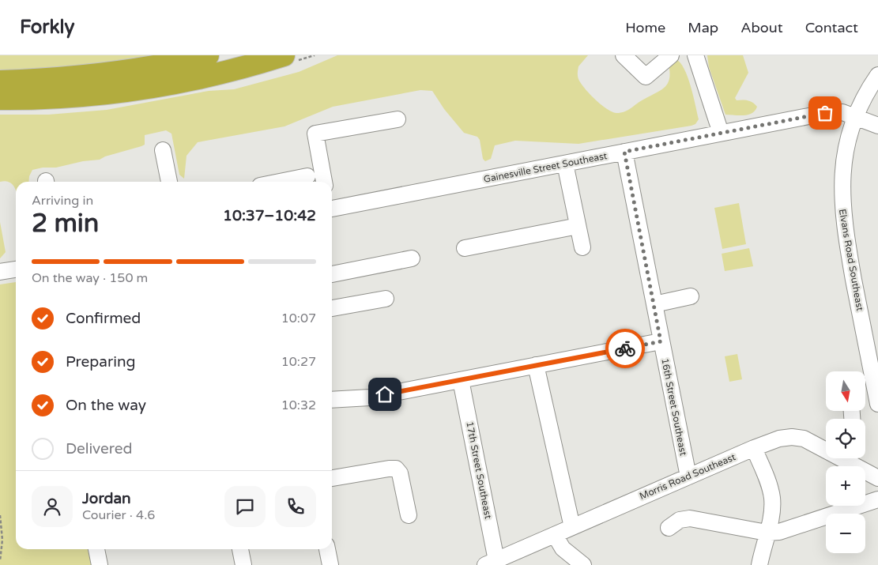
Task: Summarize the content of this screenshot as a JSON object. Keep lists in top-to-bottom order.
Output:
{
  "streets": {
    "street": [
      "Gainesville Street Southeast",
      "Elvans Road Southeast",
      "16th Street Southeast",
      "17th Street Southeast",
      "Morris Road Southeast"
    ]
  },
  "crossings": [
    ["Gainesville Street Southeast", "Elvans Road Southeast"],
    ["Gainesville Street Southeast", "16th Street Southeast"],
    ["16th Street Southeast", "Morris Road Southeast"],
    ["17th Street Southeast", "Morris Road Southeast"]
  ],
  "north": "bottom",
  "page": {
    "header": "Forkly",
    "nav": [
      "Home",
      "Map",
      "About",
      "Contact"
    ],
    "heading": ["2 min", "Arriving in", "10:37–10:42"],
    "panel": ["Jordan", "Courier · 4.6"],
    "bar": "On the way · 150 m",
    "list": [
      ["Confirmed", "10:07"],
      ["Preparing", "10:27"],
      ["On the way", "10:32"],
      "Delivered"
    ],
    "map_buttons": ["+", "−"]
  }
}
